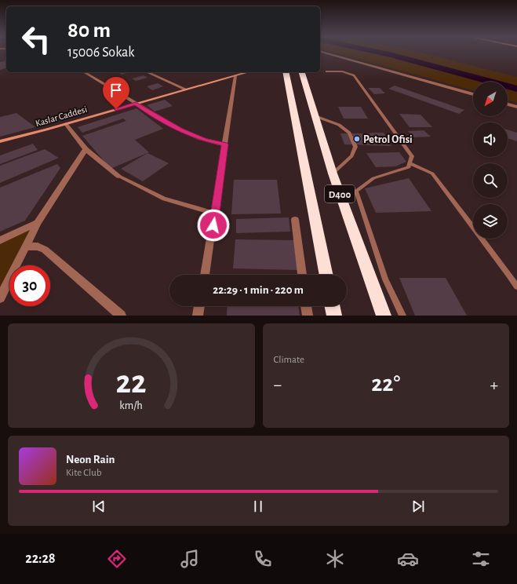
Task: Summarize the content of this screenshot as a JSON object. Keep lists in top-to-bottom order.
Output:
{
  "streets": {
    "highway": ["D400"],
    "street": ["Kaslar Caddesi"]
  },
  "places": ["Petrol Ofisi"],
  "north": "bottom left",
  "page": {
    "turn": ["80 m", "15006 Sokak"],
    "limit": "30",
    "trip": "22:29 · 1 min · 220 m",
    "tile": "Climate",
    "heat": ["−", "22°", "+"],
    "song": ["Neon Rain", "Kite Club"],
    "tabs": "22:28",
    "gauge": ["22", "km/h"]
  }
}
